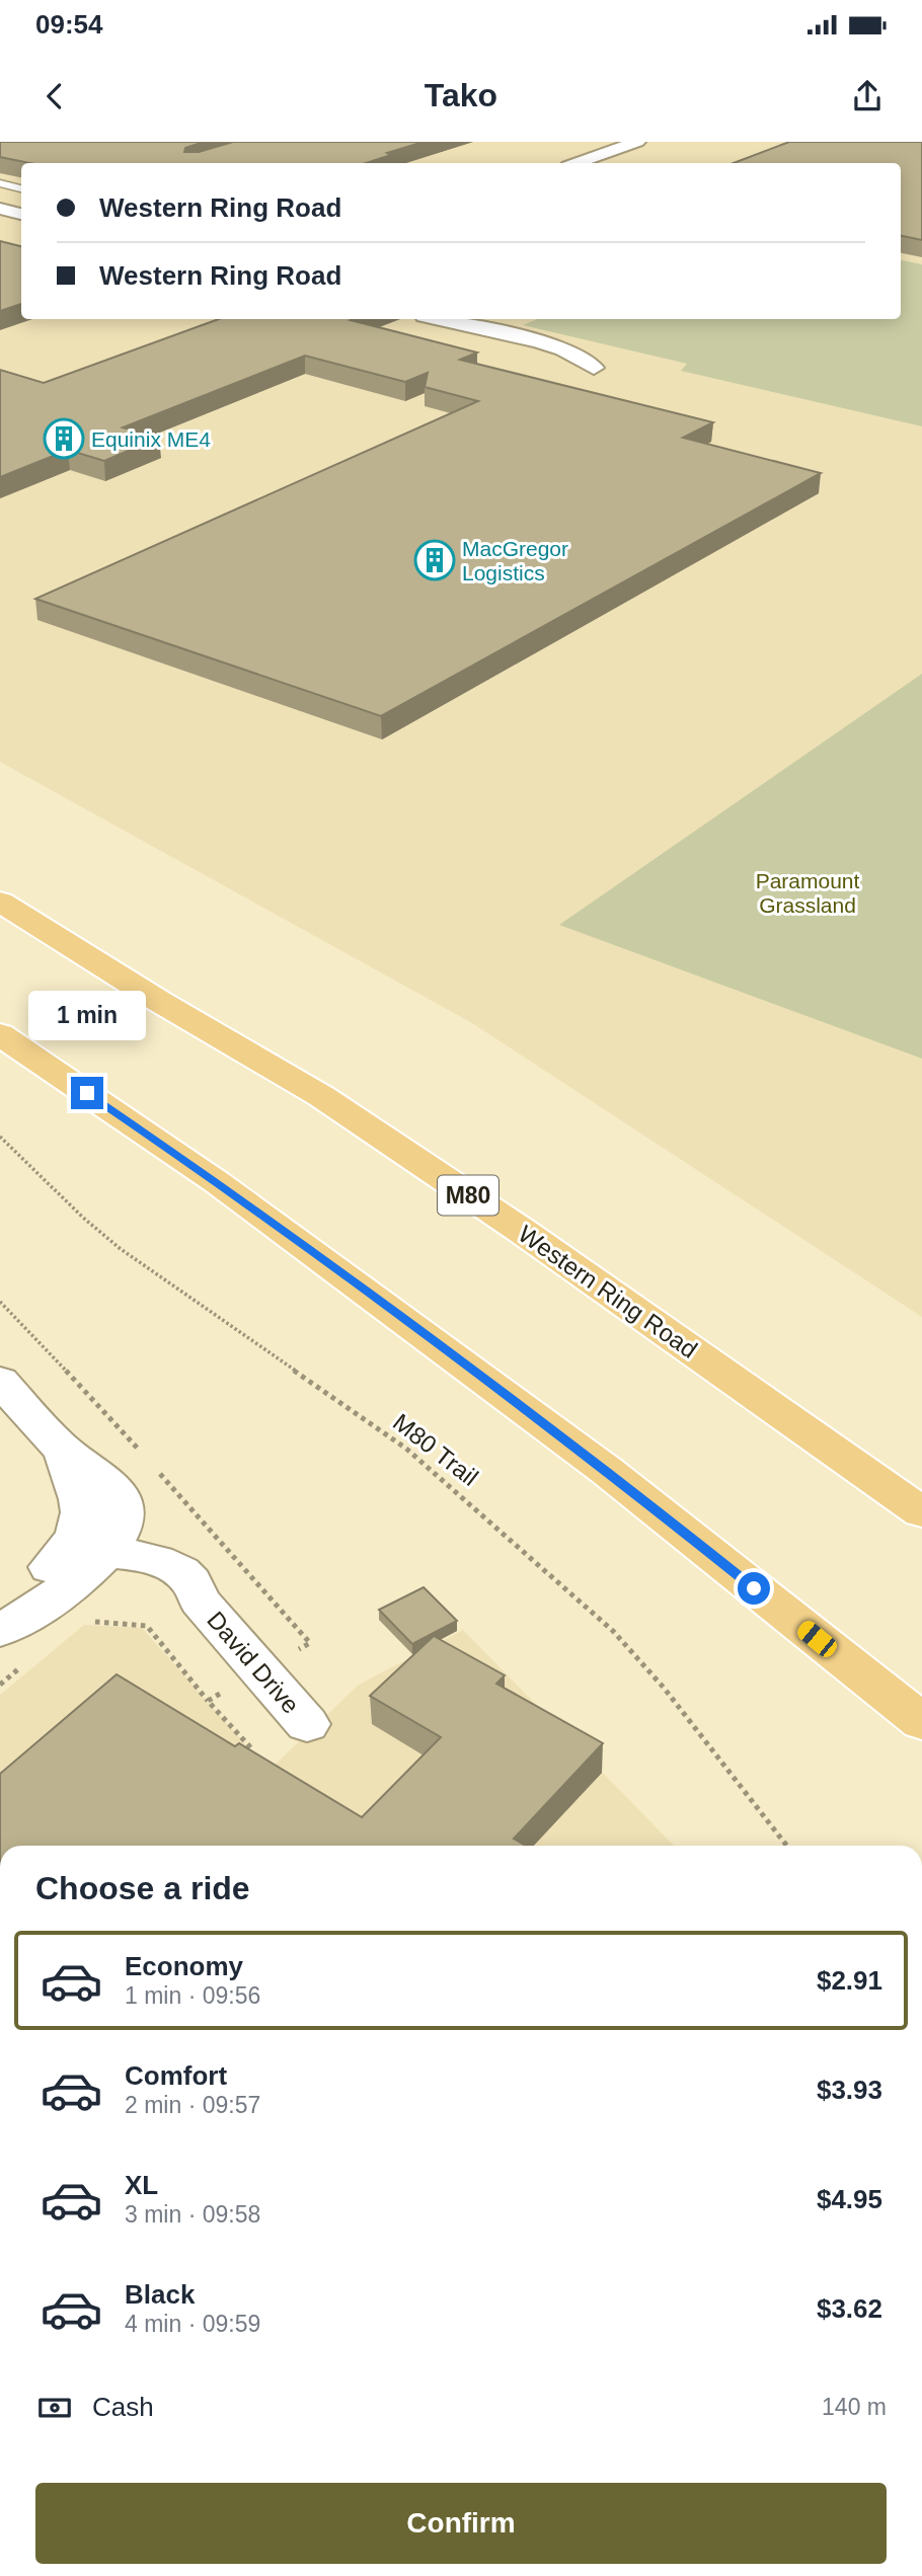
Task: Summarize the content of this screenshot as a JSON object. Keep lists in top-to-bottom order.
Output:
{
  "streets": {
    "highway": ["M80", "Western Ring Road"],
    "street": ["David Drive"],
    "path": ["M80 Trail"]
  },
  "parks": ["Paramount Grassland"],
  "places": {
    "building": ["Equinix ME4", "MacGregor Logistics"]
  },
  "page": {
    "status": "09:54",
    "header": "Tako",
    "banner": ["Western Ring Road", "Western Ring Road"],
    "bubble": "1 min",
    "heading": "Choose a ride",
    "list": [
      {
        "name": "Economy",
        "note": "1 min · 09:56",
        "value": "$2.91"
      },
      {
        "name": "Comfort",
        "note": "2 min · 09:57",
        "value": "$3.93"
      },
      {
        "name": "XL",
        "note": "3 min · 09:58",
        "value": "$4.95"
      },
      {
        "name": "Black",
        "note": "4 min · 09:59",
        "value": "$3.62"
      }
    ],
    "pay": ["Cash", "140 m"],
    "buttons": "Confirm"
  }
}
